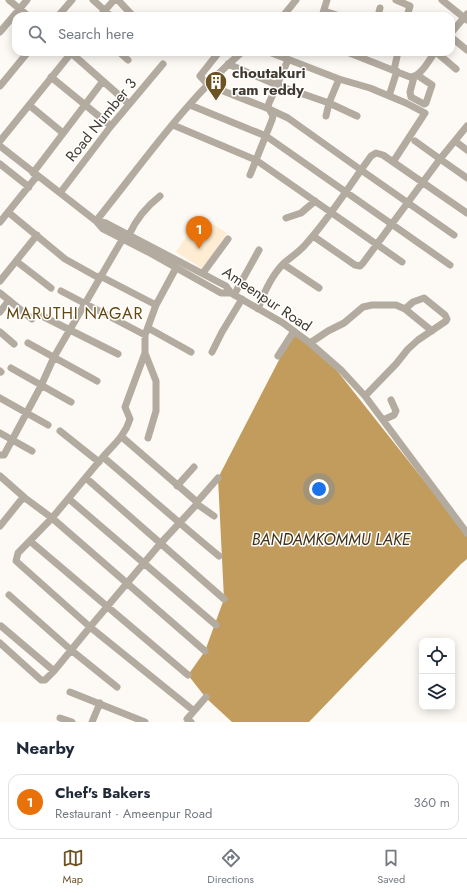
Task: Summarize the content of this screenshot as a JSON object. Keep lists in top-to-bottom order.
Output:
{
  "streets": {
    "street": ["Road Number 3", "Ameenpur Road"]
  },
  "crossings": [
    ["Road Number 3", "Ameenpur Road"]
  ],
  "districts": ["MARUTHI NAGAR"],
  "water": ["BANDAMKOMMU LAKE"],
  "places": {
    "building": ["choutakuri ram reddy"]
  },
  "page": {
    "search": "Search here",
    "pins": "1",
    "heading": "Nearby",
    "list": [
      {
        "mark": "1",
        "name": "Chef's Bakers",
        "note": "Restaurant · Ameenpur Road",
        "value": "360 m"
      }
    ],
    "nav": ["Map", "Directions", "Saved"]
  }
}
